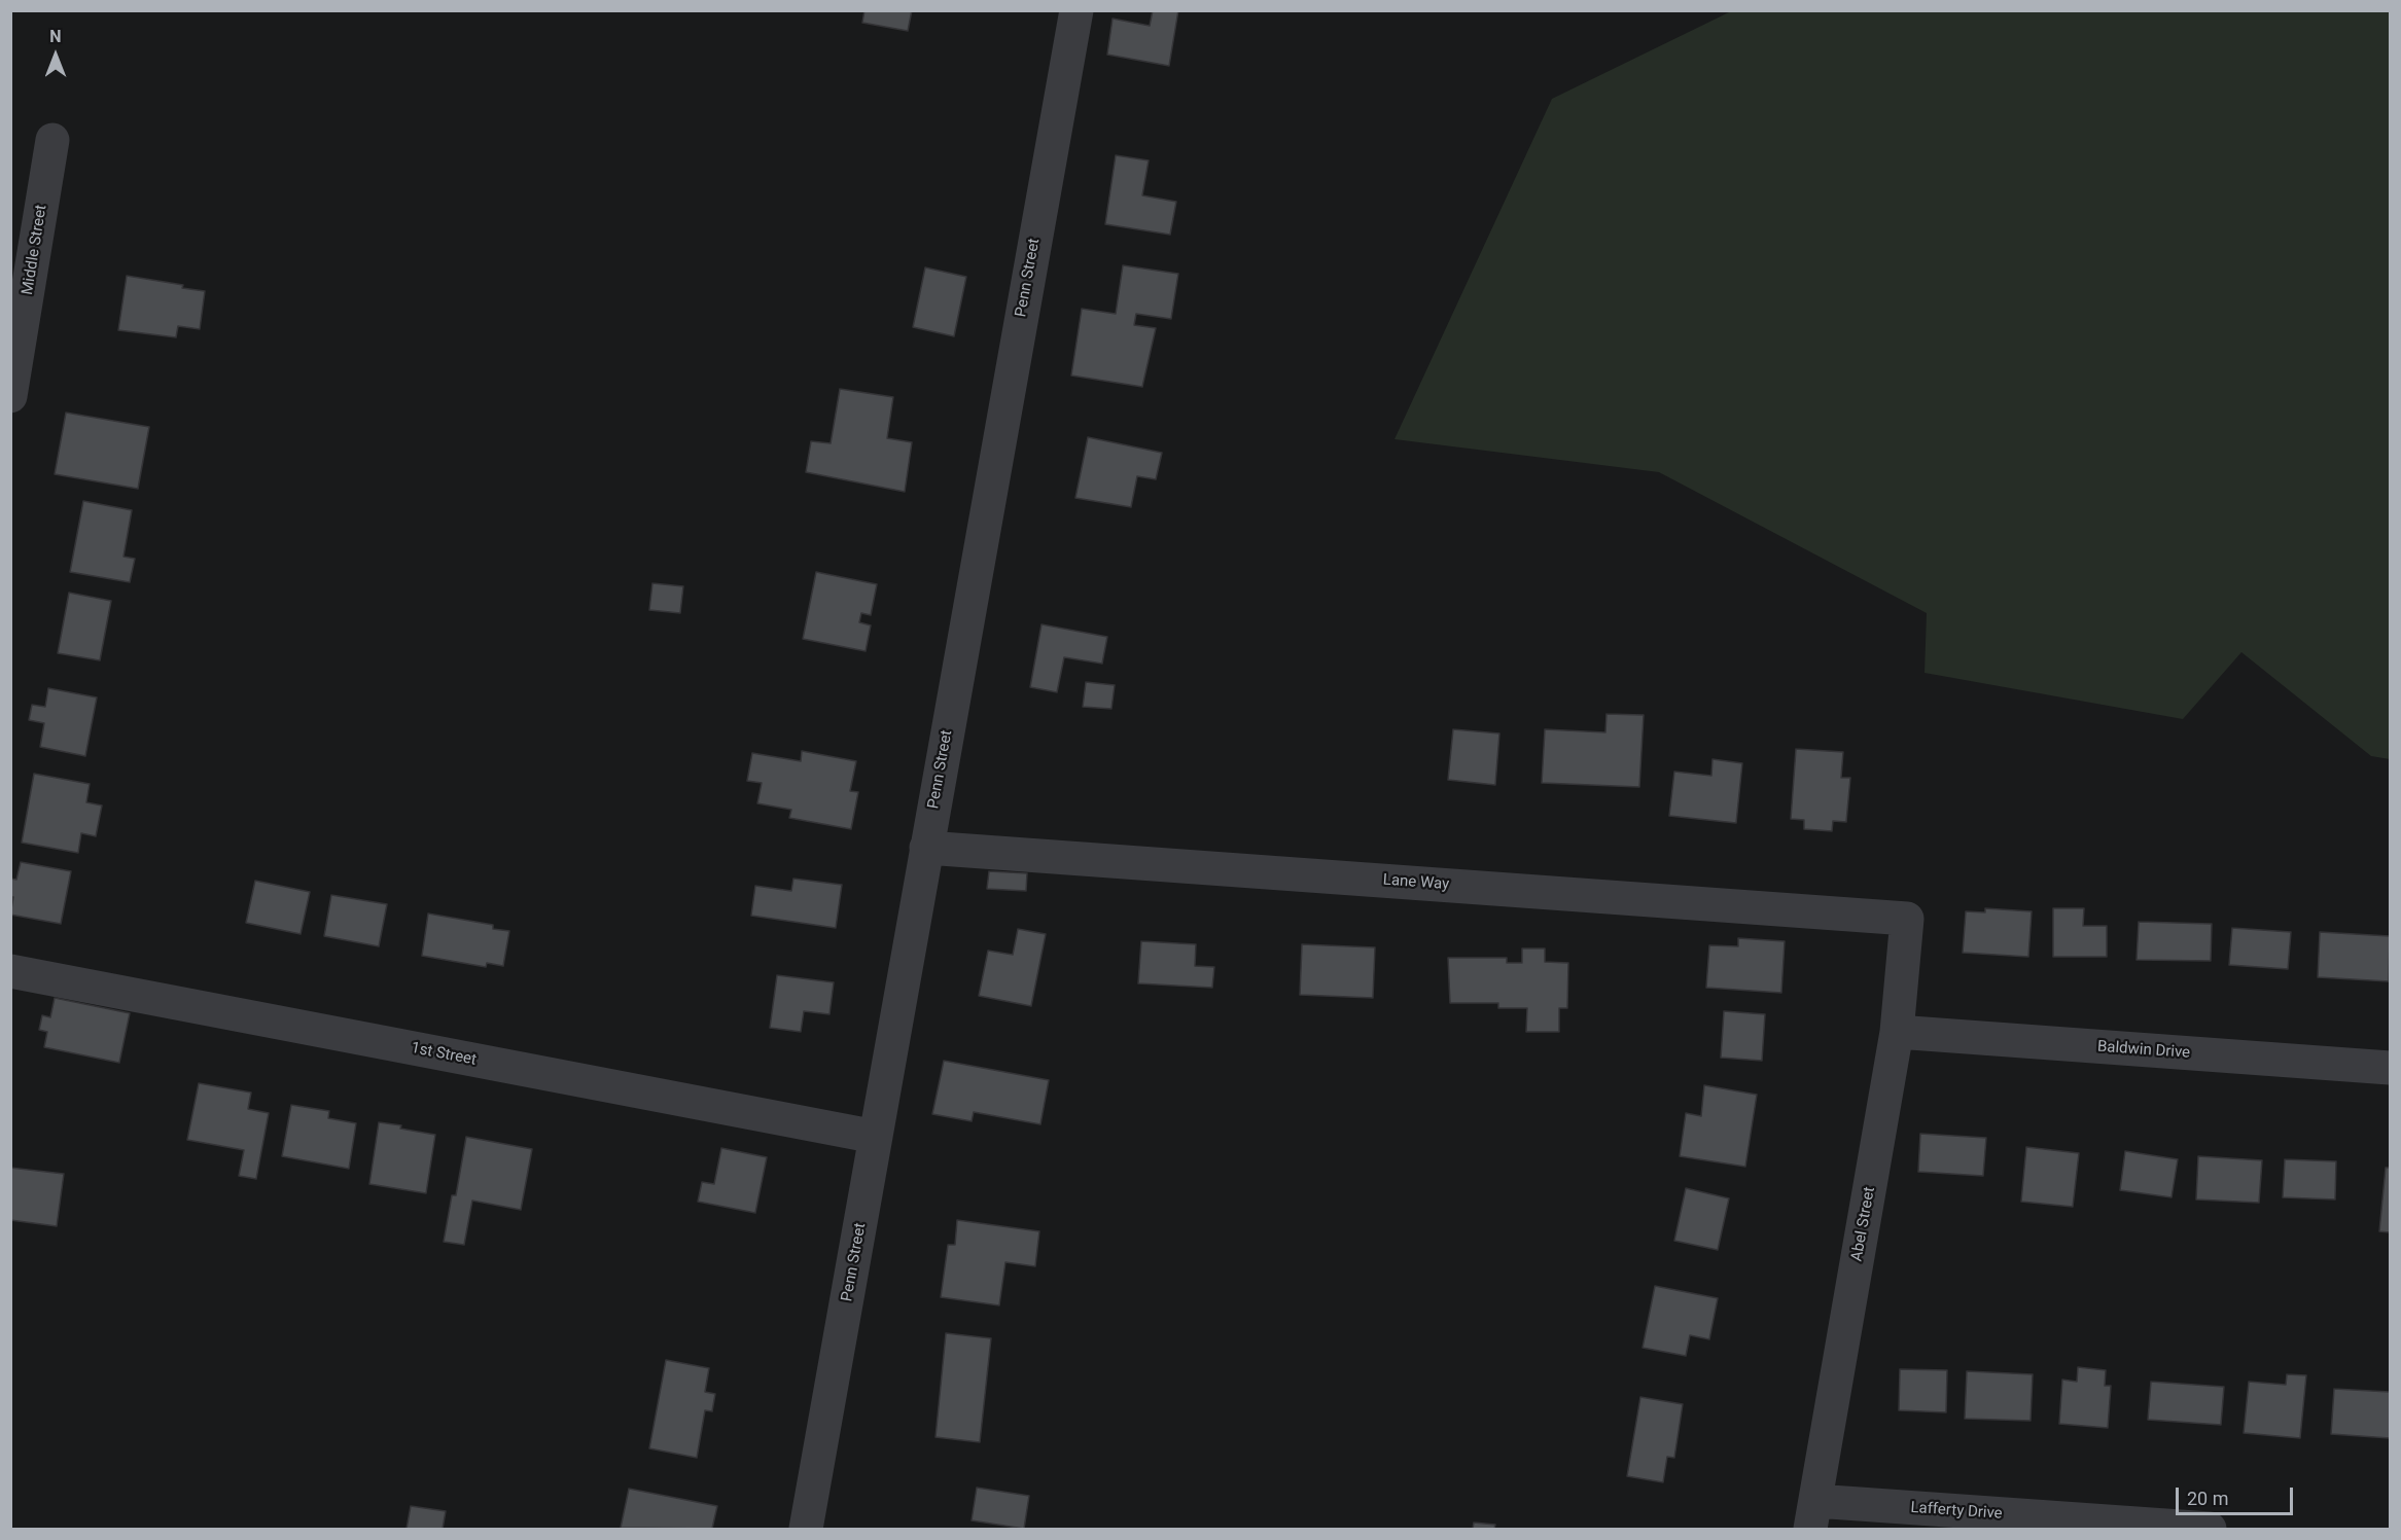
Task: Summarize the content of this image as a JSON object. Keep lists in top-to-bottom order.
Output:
{
  "streets": {
    "street": [
      "Middle Street",
      "Penn Street",
      "Lane Way",
      "Baldwin Drive",
      "1st Street",
      "Abel Street",
      "Lafferty Drive"
    ]
  },
  "crossings": [
    ["Penn Street", "Lane Way"],
    ["Penn Street", "1st Street"],
    ["Lane Way", "Abel Street"],
    ["Baldwin Drive", "Abel Street"],
    ["Abel Street", "Lafferty Drive"]
  ],
  "scale_bar": "20 m",
  "north": "top"
}
